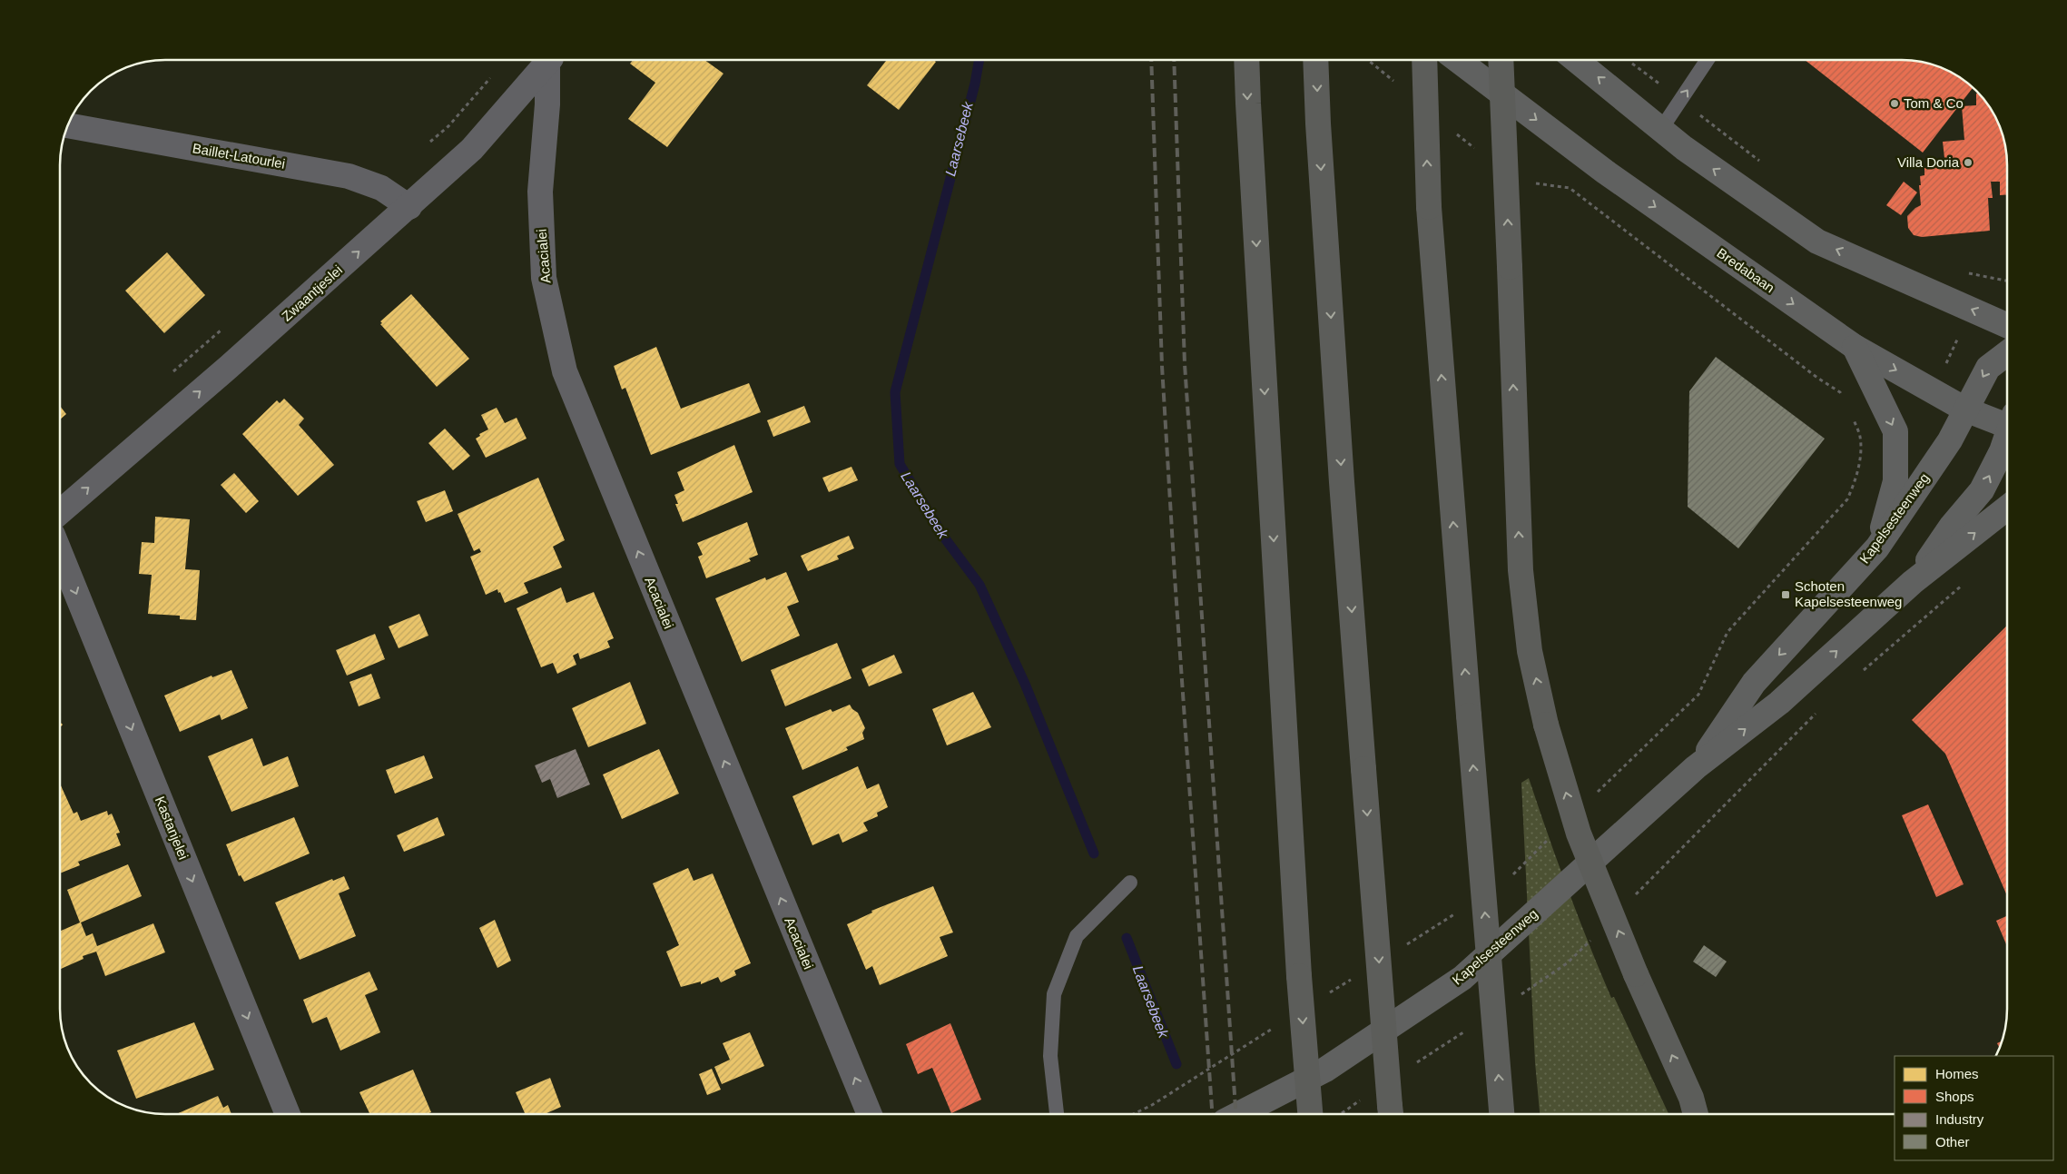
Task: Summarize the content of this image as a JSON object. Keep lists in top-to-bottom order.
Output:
{
  "streets": {
    "main road": ["Bredabaan", "Kapelsesteenweg"],
    "street": [
      "Baillet-Latourlei",
      "Acacialei",
      "Zwaantjeslei",
      "Kastanjelei"
    ]
  },
  "crossings": [
    ["Baillet-Latourlei", "Zwaantjeslei"],
    ["Bredabaan", "Kapelsesteenweg"]
  ],
  "one_way": ["Acacialei", "Zwaantjeslei", "Kastanjelei"],
  "water": ["Laarsebeek"],
  "places": {
    "other": ["Tom & Co", "Villa Doria"],
    "transit": ["Schoten Kapelsesteenweg"]
  },
  "legend": [
    "Homes",
    "Shops",
    "Industry",
    "Other"
  ]
}
